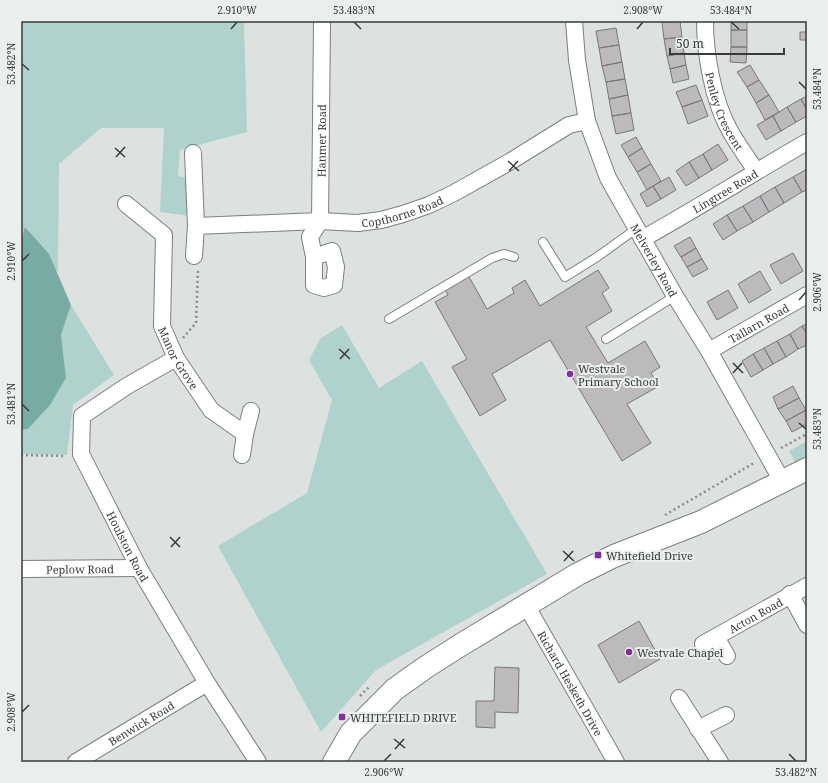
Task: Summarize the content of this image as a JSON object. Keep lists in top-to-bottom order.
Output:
{
  "streets": {
    "street": [
      "Penley Crescent",
      "Hanmer Road",
      "Lingtree Road",
      "Copthorne Road",
      "Melverley Road",
      "Tallarn Road",
      "Manor Grove",
      "Houlston Road",
      "Peplow Road",
      "Acton Road",
      "Richard Hesketh Drive",
      "Benwick Road"
    ]
  },
  "crossings": [
    ["Penley Crescent", "Lingtree Road"],
    ["Hanmer Road", "Copthorne Road"],
    ["Lingtree Road", "Melverley Road"],
    ["Copthorne Road", "Melverley Road"],
    ["Melverley Road", "Tallarn Road"],
    ["Manor Grove", "Houlston Road"],
    ["Houlston Road", "Peplow Road"],
    ["Houlston Road", "Benwick Road"]
  ],
  "places": {
    "other": ["Westvale Primary School", "Westvale Chapel"],
    "transit": ["Whitefield Drive", "WHITEFIELD DRIVE"]
  },
  "scale_bar": "50 m",
  "coordinates": [
    "2.910°W",
    "53.483°N",
    "2.908°W",
    "53.484°N",
    "53.482°N",
    "2.906°W",
    "53.481°N"
  ]
}
